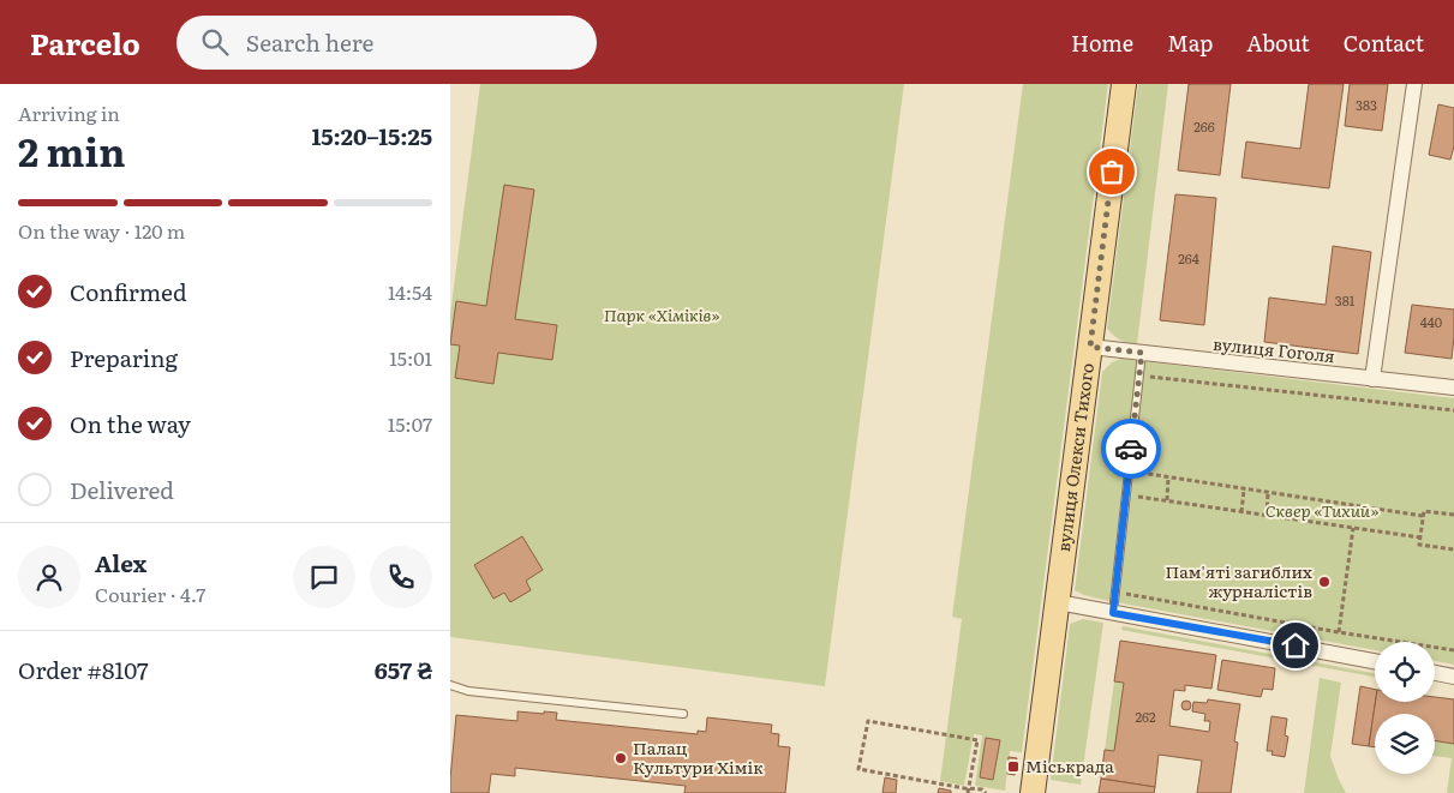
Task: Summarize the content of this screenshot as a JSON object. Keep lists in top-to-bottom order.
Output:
{
  "streets": {
    "main road": ["вулиця Олекси Тихого"],
    "street": ["вулиця Гоголя"]
  },
  "crossings": [
    ["вулиця Гоголя", "вулиця Олекси Тихого"]
  ],
  "parks": ["Парк «Хіміків»", "Сквер «Тихий»"],
  "places": {
    "other": ["Пам'яті загиблих журналістів", "Палац Культури Хімік"],
    "transit": ["Міськрада"]
  },
  "house_numbers": [
    "383",
    "266",
    "264",
    "381",
    "440",
    "262"
  ],
  "page": {
    "header": "Parcelo",
    "search": "Search here",
    "nav": [
      "Home",
      "Map",
      "About",
      "Contact"
    ],
    "heading": ["2 min", "Arriving in", "15:20–15:25"],
    "panel": [
      "Alex",
      "Courier · 4.7",
      "Order #8107",
      "657 ₴"
    ],
    "bar": "On the way · 120 m",
    "list": [
      ["Confirmed", "14:54"],
      ["Preparing", "15:01"],
      ["On the way", "15:07"],
      "Delivered"
    ]
  }
}
